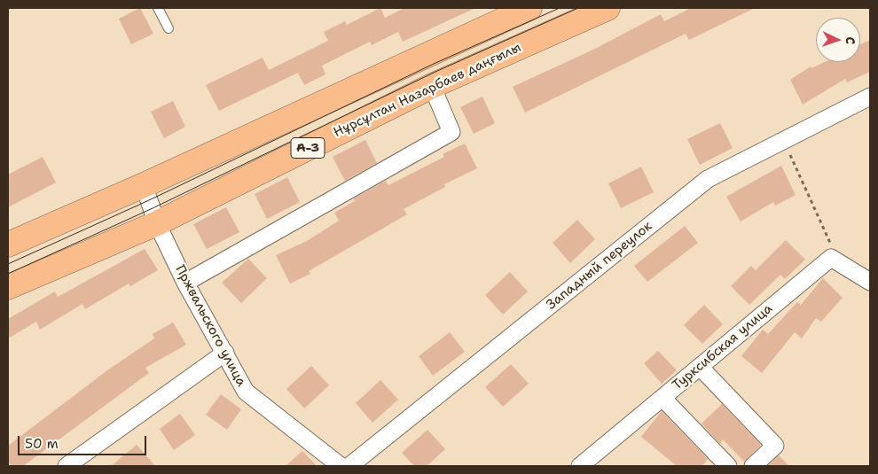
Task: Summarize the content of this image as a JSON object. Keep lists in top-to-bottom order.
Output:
{
  "streets": {
    "highway": ["Нұрсұлтан Назарбаев даңғылы", "А-3"],
    "street": ["Западный переулок", "Пржвальского улица", "Турксибская улица"]
  },
  "crossings": [
    ["Нұрсұлтан Назарбаев даңғылы", "Пржвальского улица"]
  ],
  "scale_bar": "50 m",
  "north": "right"
}
